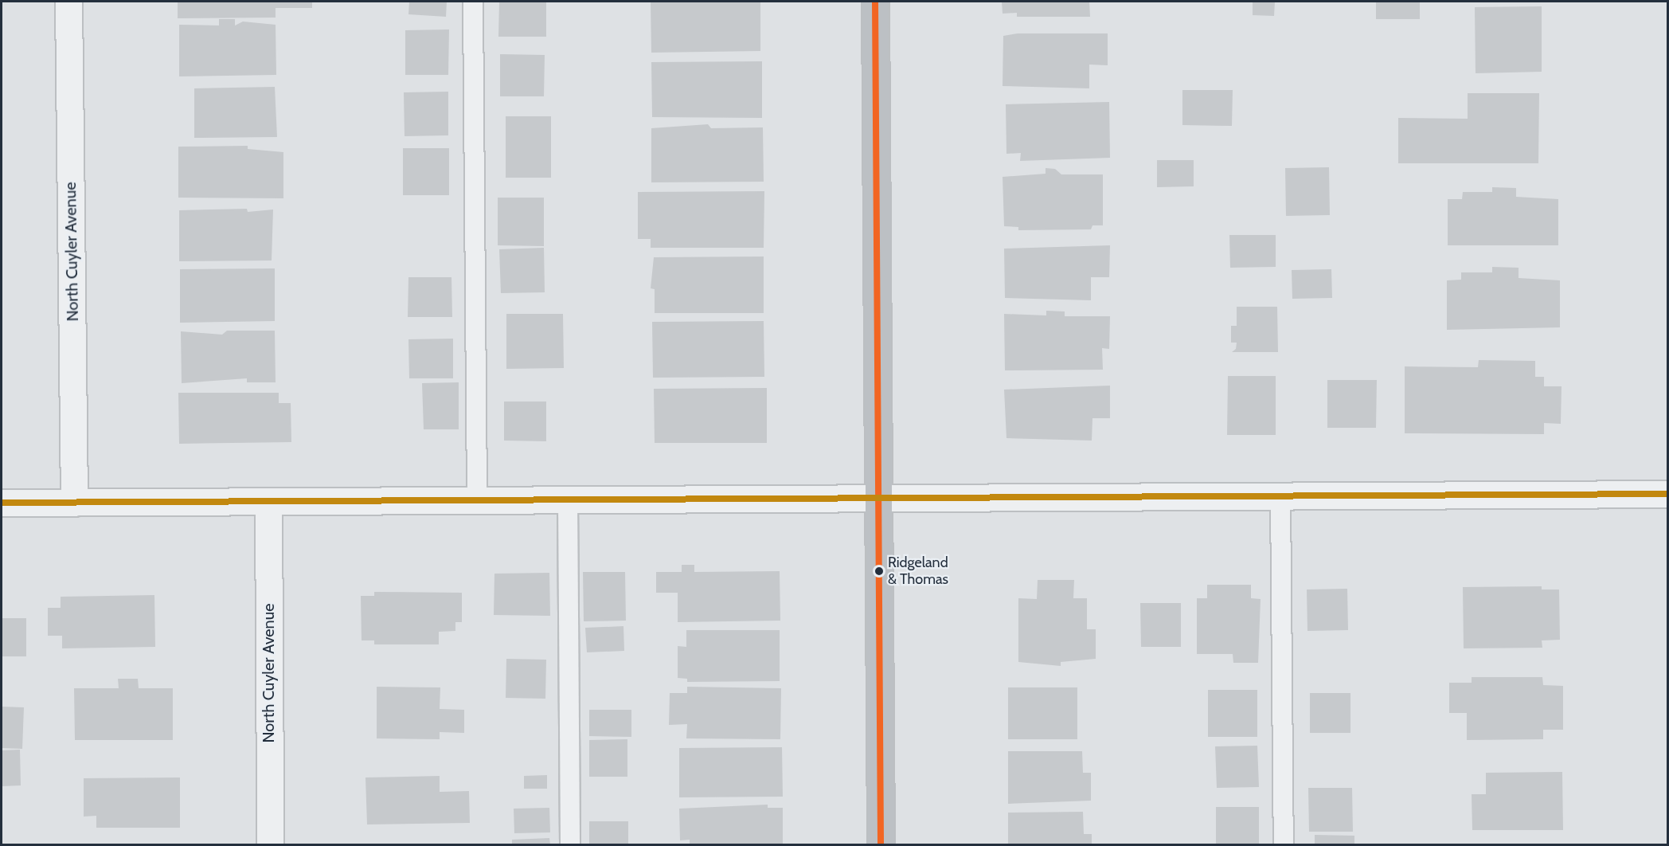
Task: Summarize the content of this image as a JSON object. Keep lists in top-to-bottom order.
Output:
{
  "streets": {
    "street": ["North Cuyler Avenue"]
  },
  "places": ["Ridgeland & Thomas"]
}
